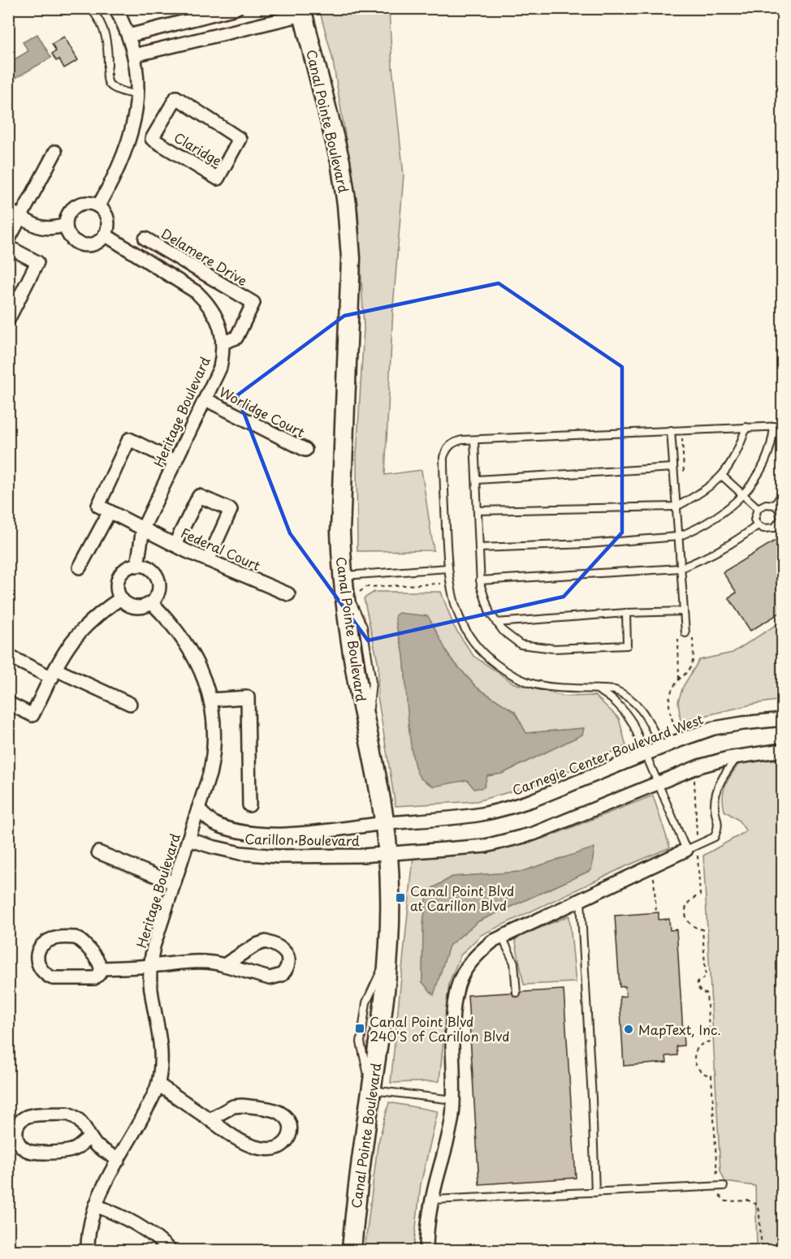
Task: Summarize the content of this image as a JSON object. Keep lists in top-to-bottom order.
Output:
{
  "streets": {
    "street": [
      "Canal Pointe Boulevard",
      "Claridge",
      "Delamere Drive",
      "Heritage Boulevard",
      "Worlidge Court",
      "Federal Court",
      "Carnegie Center Boulevard West",
      "Carillon Boulevard"
    ]
  },
  "crossings": [
    ["Canal Pointe Boulevard", "Carnegie Center Boulevard West"],
    ["Canal Pointe Boulevard", "Carillon Boulevard"],
    ["Delamere Drive", "Heritage Boulevard"],
    ["Heritage Boulevard", "Worlidge Court"],
    ["Heritage Boulevard", "Federal Court"],
    ["Heritage Boulevard", "Carillon Boulevard"],
    ["Carnegie Center Boulevard West", "Carillon Boulevard"]
  ],
  "places": {
    "transit": ["Canal Point Blvd at Carillon Blvd", "Canal Point Blvd 240'S of Carillon Blvd"],
    "other": ["MapText, Inc."]
  }
}
